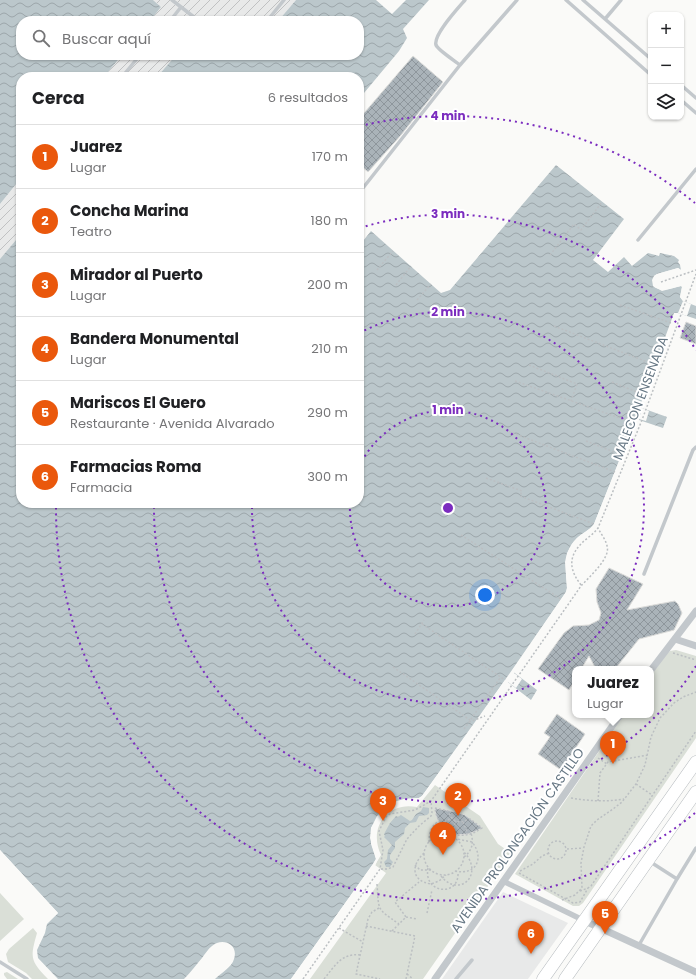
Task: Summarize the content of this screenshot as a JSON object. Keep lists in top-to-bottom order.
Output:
{
  "streets": {
    "street": ["AVENIDA PROLONGACIÓN CASTILLO"],
    "path": ["MALECON ENSENADA"]
  },
  "page": {
    "map_buttons": ["+", "−"],
    "search": "Buscar aquí",
    "heading": ["Cerca", "6 resultados"],
    "list": [
      {
        "mark": "1",
        "name": "Juarez",
        "note": "Lugar",
        "value": "170 m"
      },
      {
        "mark": "2",
        "name": "Concha Marina",
        "note": "Teatro",
        "value": "180 m"
      },
      {
        "mark": "3",
        "name": "Mirador al Puerto",
        "note": "Lugar",
        "value": "200 m"
      },
      {
        "mark": "4",
        "name": "Bandera Monumental",
        "note": "Lugar",
        "value": "210 m"
      },
      {
        "mark": "5",
        "name": "Mariscos El Guero",
        "note": "Restaurante · Avenida Alvarado",
        "value": "290 m"
      },
      {
        "mark": "6",
        "name": "Farmacias Roma",
        "note": "Farmacia",
        "value": "300 m"
      }
    ],
    "popup": ["Juarez", "Lugar"],
    "pins": [
      "1",
      "2",
      "3",
      "4",
      "5",
      "6"
    ]
  },
  "rings": [
    "4 min",
    "3 min",
    "2 min",
    "1 min"
  ]
}
